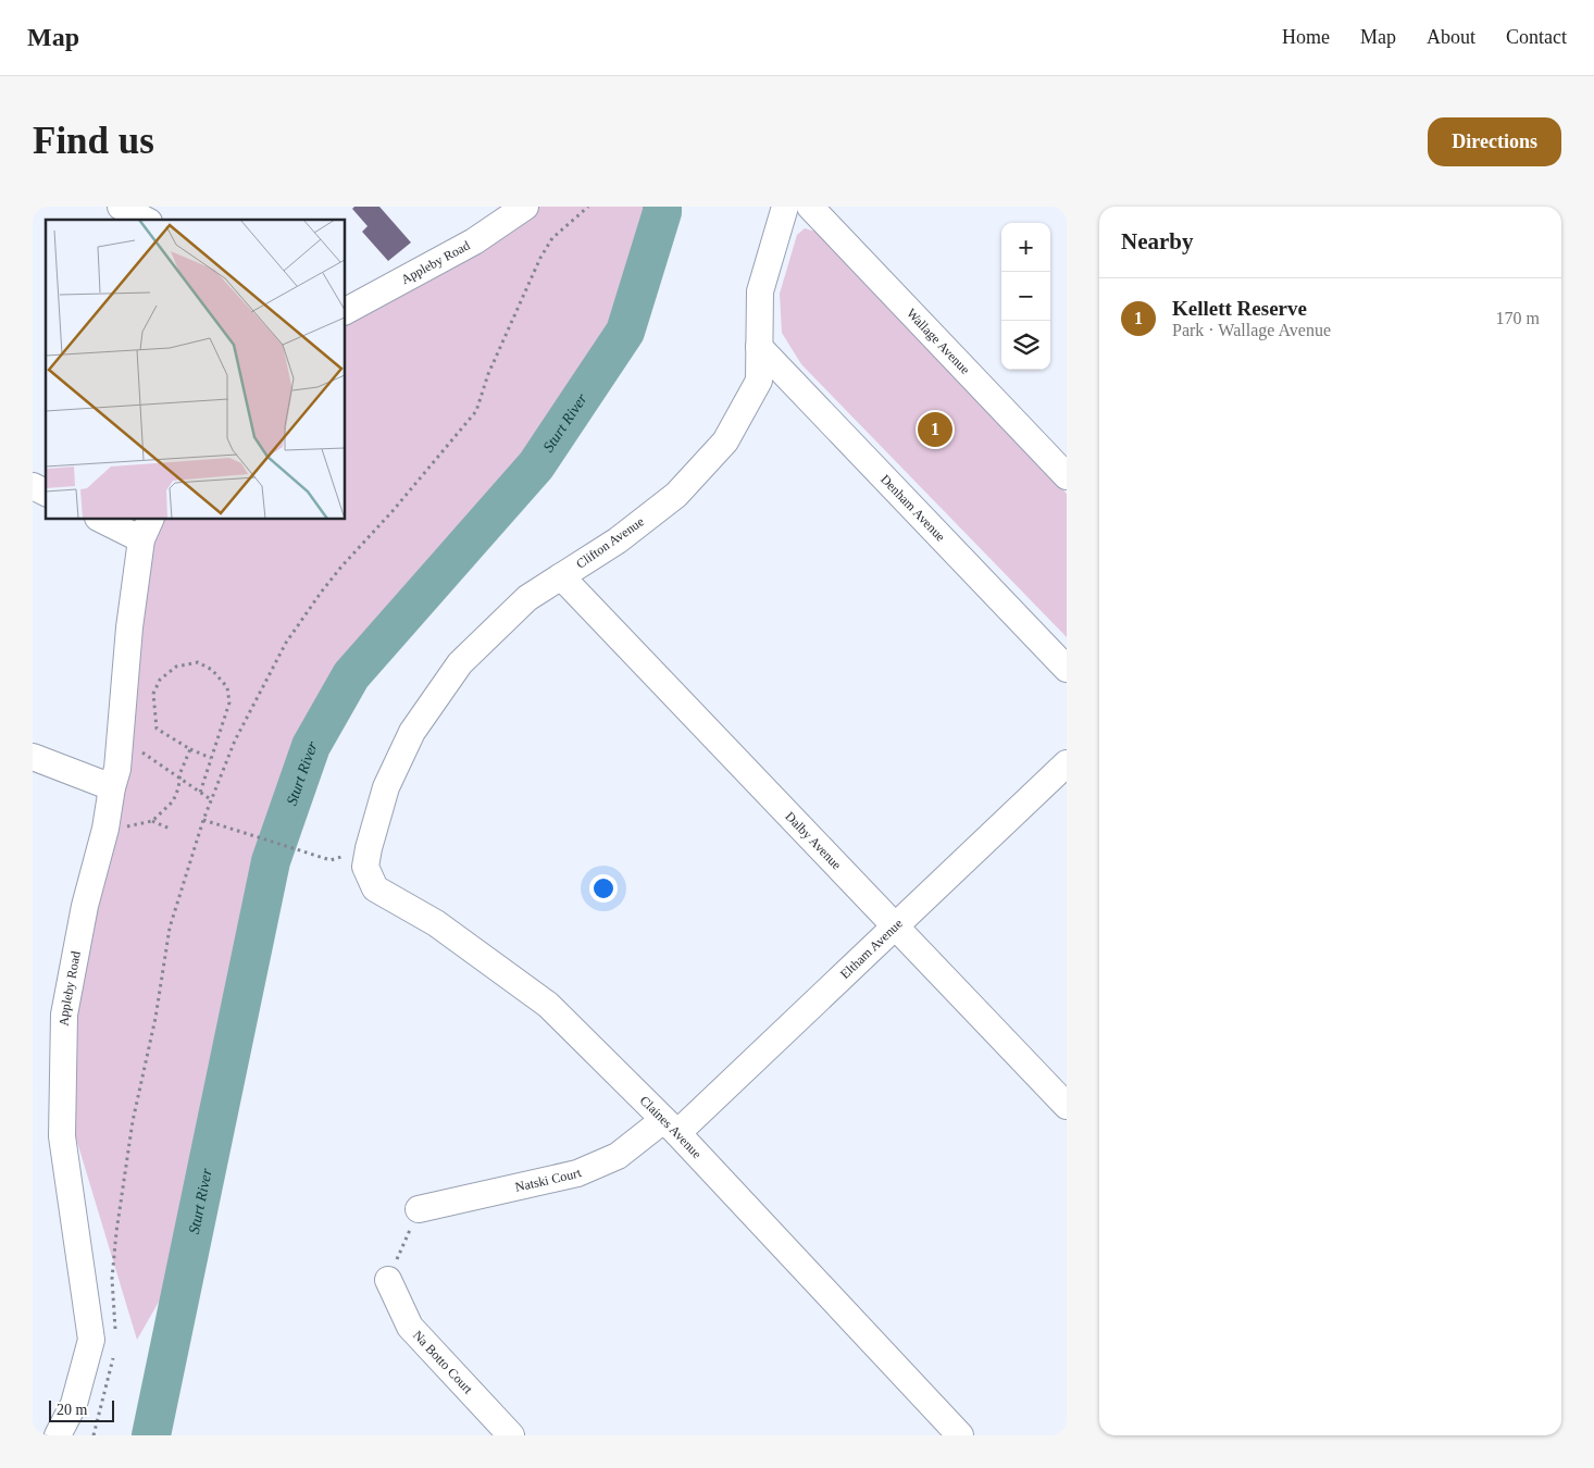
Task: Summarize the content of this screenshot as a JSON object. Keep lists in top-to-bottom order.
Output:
{
  "streets": {
    "street": [
      "Appleby Road",
      "Wallage Avenue",
      "Denham Avenue",
      "Clifton Avenue",
      "Dalby Avenue",
      "Eltham Avenue",
      "Claines Avenue",
      "Natski Court",
      "Na Botto Court"
    ]
  },
  "crossings": [
    ["Denham Avenue", "Clifton Avenue"],
    ["Clifton Avenue", "Dalby Avenue"],
    ["Clifton Avenue", "Claines Avenue"],
    ["Dalby Avenue", "Eltham Avenue"],
    ["Eltham Avenue", "Claines Avenue"],
    ["Eltham Avenue", "Natski Court"],
    ["Claines Avenue", "Natski Court"]
  ],
  "water": ["Sturt River"],
  "scale_bar": "20 m",
  "page": {
    "header": "Map",
    "nav": [
      "Home",
      "Map",
      "About",
      "Contact"
    ],
    "buttons": "Directions",
    "title": "Find us",
    "heading": "Nearby",
    "map_buttons": ["+", "−"],
    "list": [
      {
        "mark": "1",
        "name": "Kellett Reserve",
        "note": "Park · Wallage Avenue",
        "value": "170 m"
      }
    ],
    "pins": "1",
    "scale": "20 m"
  }
}
